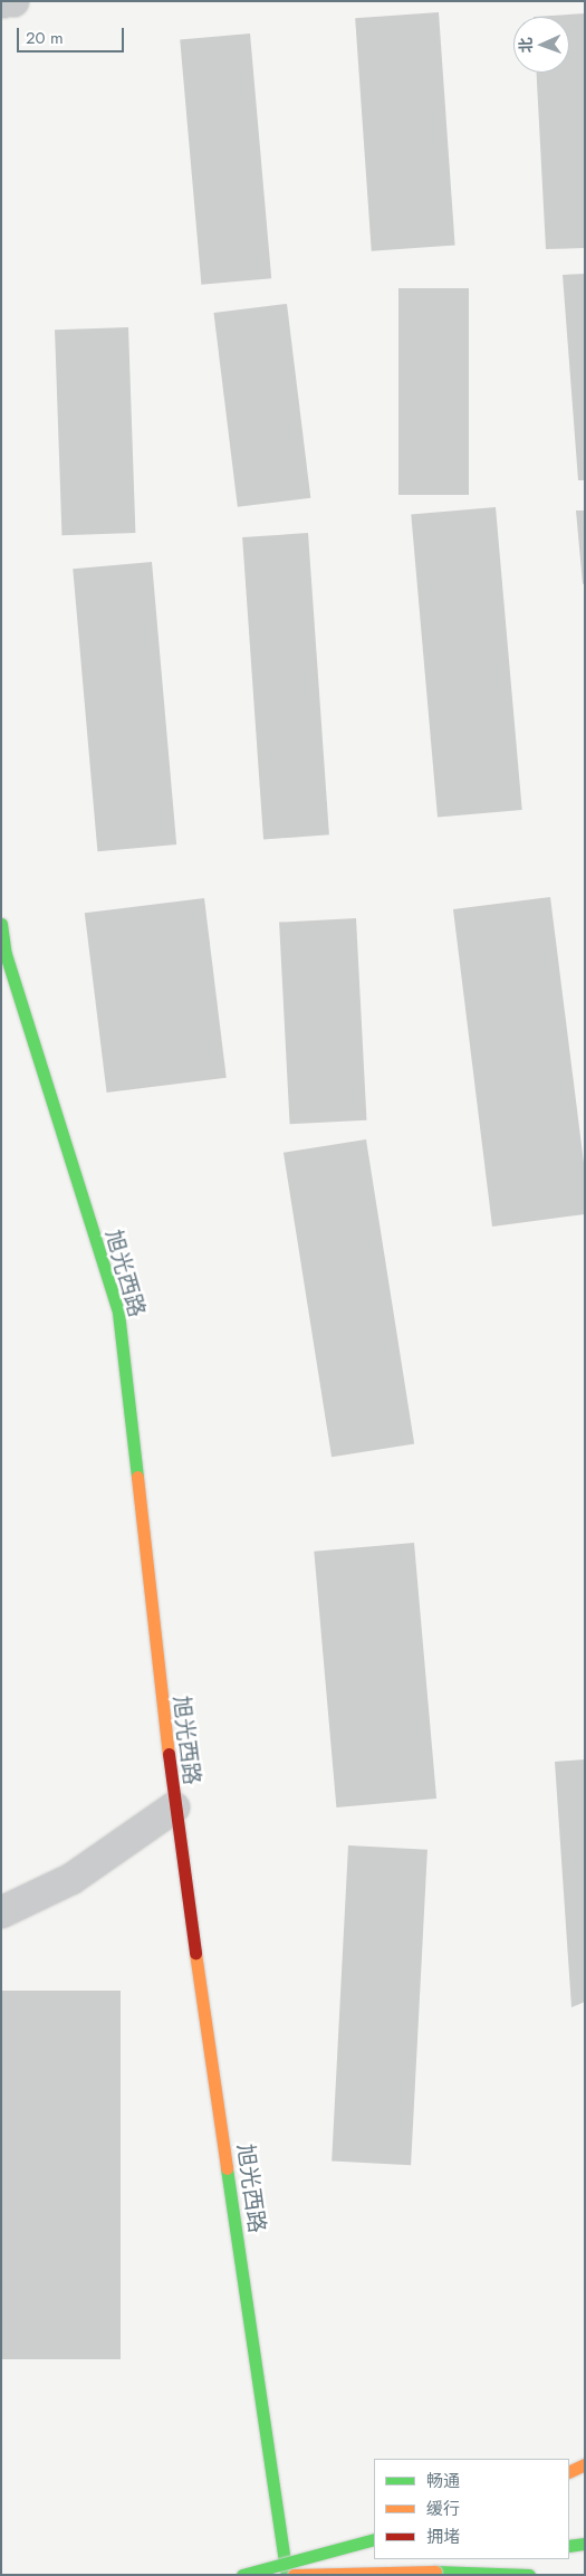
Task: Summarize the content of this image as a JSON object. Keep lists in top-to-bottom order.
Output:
{
  "streets": {
    "main road": ["旭光西路"]
  },
  "legend": ["畅通", "缓行", "拥堵"],
  "scale_bar": "20 m",
  "north": "left"
}
